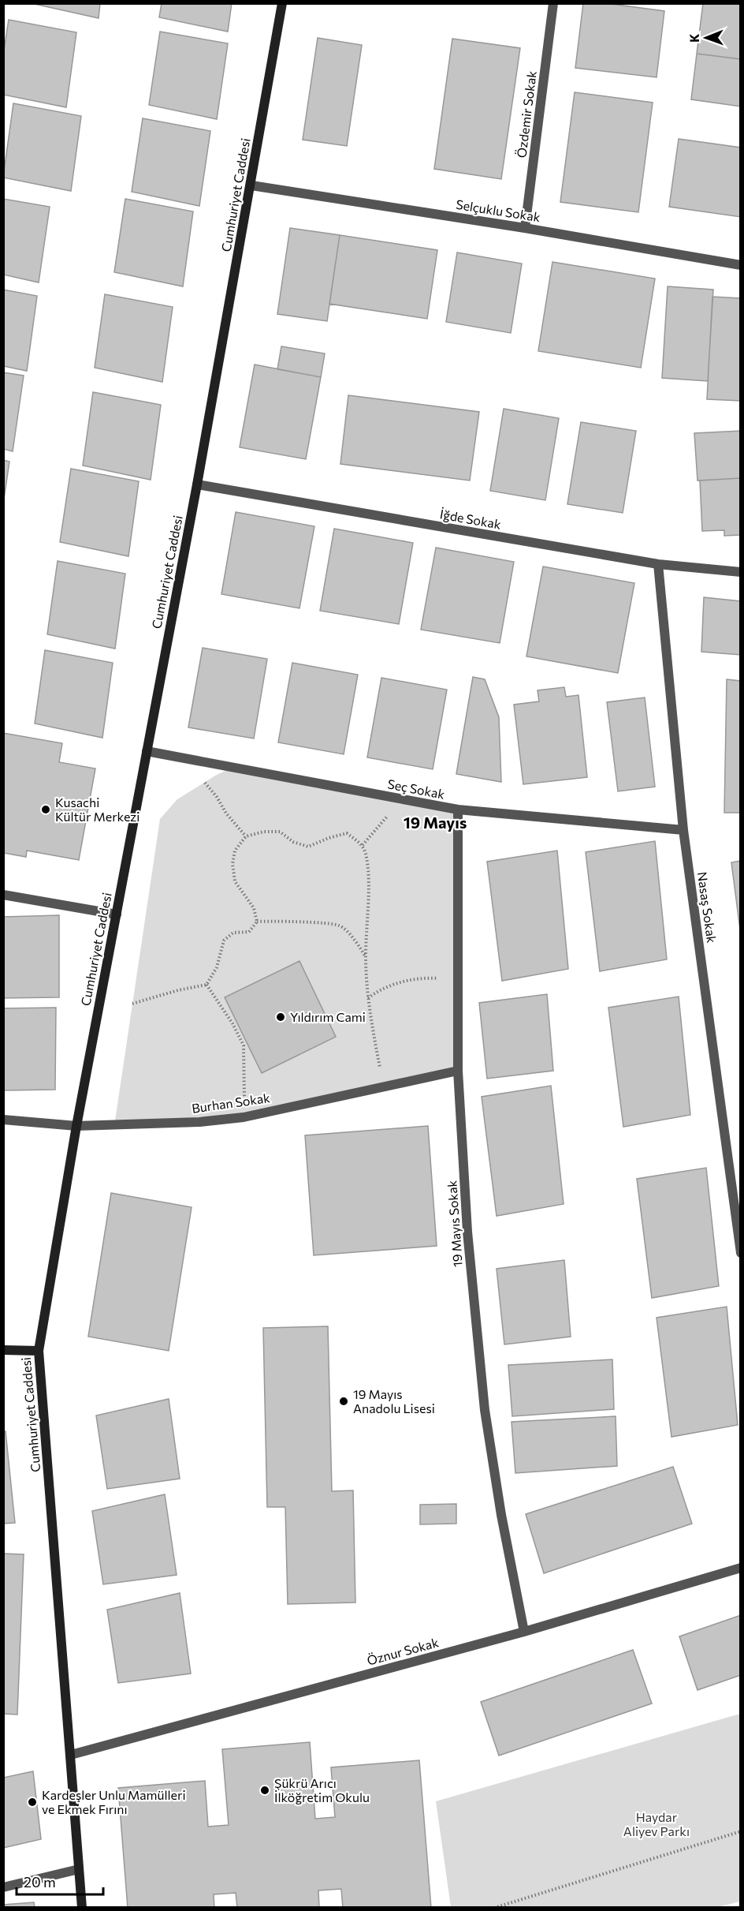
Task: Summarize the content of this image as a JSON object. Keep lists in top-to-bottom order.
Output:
{
  "streets": {
    "street": [
      "Özdemir Sokak",
      "Cumhuriyet Caddesi",
      "Selçuklu Sokak",
      "İğde Sokak",
      "Seç Sokak",
      "Nasaş Sokak",
      "Burhan Sokak",
      "19 Mayıs Sokak",
      "Öznur Sokak"
    ]
  },
  "crossings": [
    ["Özdemir Sokak", "Selçuklu Sokak"],
    ["Cumhuriyet Caddesi", "Selçuklu Sokak"],
    ["Cumhuriyet Caddesi", "İğde Sokak"],
    ["Cumhuriyet Caddesi", "Seç Sokak"],
    ["Cumhuriyet Caddesi", "Burhan Sokak"],
    ["Cumhuriyet Caddesi", "Öznur Sokak"],
    ["İğde Sokak", "Nasaş Sokak"],
    ["Seç Sokak", "Nasaş Sokak"],
    ["Seç Sokak", "19 Mayıs Sokak"],
    ["Burhan Sokak", "19 Mayıs Sokak"],
    ["19 Mayıs Sokak", "Öznur Sokak"]
  ],
  "districts": ["19 Mayıs"],
  "parks": ["Haydar Aliyev Parkı"],
  "places": [
    "Kusachi Kültür Merkezi",
    "Yıldırım Cami",
    "19 Mayıs Anadolu Lisesi",
    "Şükrü Arıcı İlköğretim Okulu",
    "Kardeşler Unlu Mamülleri ve Ekmek Fırını"
  ],
  "scale_bar": "20 m",
  "north": "left"
}
